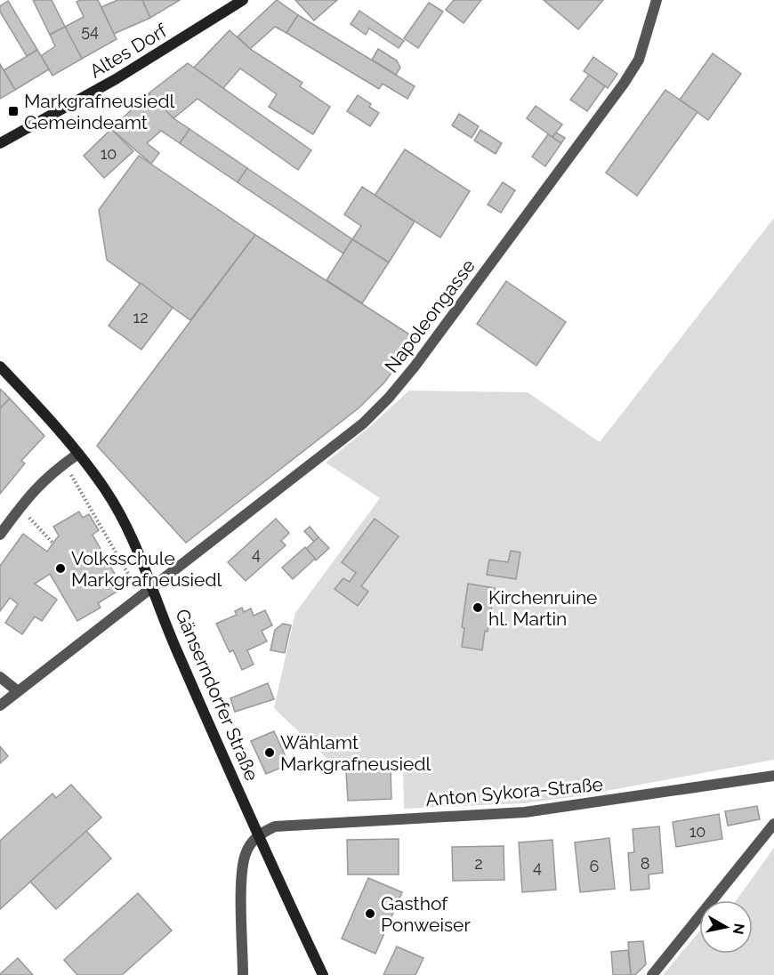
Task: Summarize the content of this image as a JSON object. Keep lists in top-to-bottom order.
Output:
{
  "streets": {
    "main road": ["Altes Dorf", "Gänserndorfer Straße"],
    "street": ["Napoleongasse", "Anton Sykora-Straße"]
  },
  "crossings": [
    ["Napoleongasse", "Gänserndorfer Straße"],
    ["Gänserndorfer Straße", "Anton Sykora-Straße"]
  ],
  "places": {
    "transit": ["Markgrafneusiedl Gemeindeamt"],
    "other": [
      "Volksschule Markgrafneusiedl",
      "Kirchenruine hl. Martin",
      "Wählamt Markgrafneusiedl",
      "Gasthof Ponweiser"
    ]
  },
  "house_numbers": [
    "54",
    "10",
    "12",
    "4",
    "10",
    "2",
    "8",
    "6",
    "4"
  ],
  "north": "right"
}
